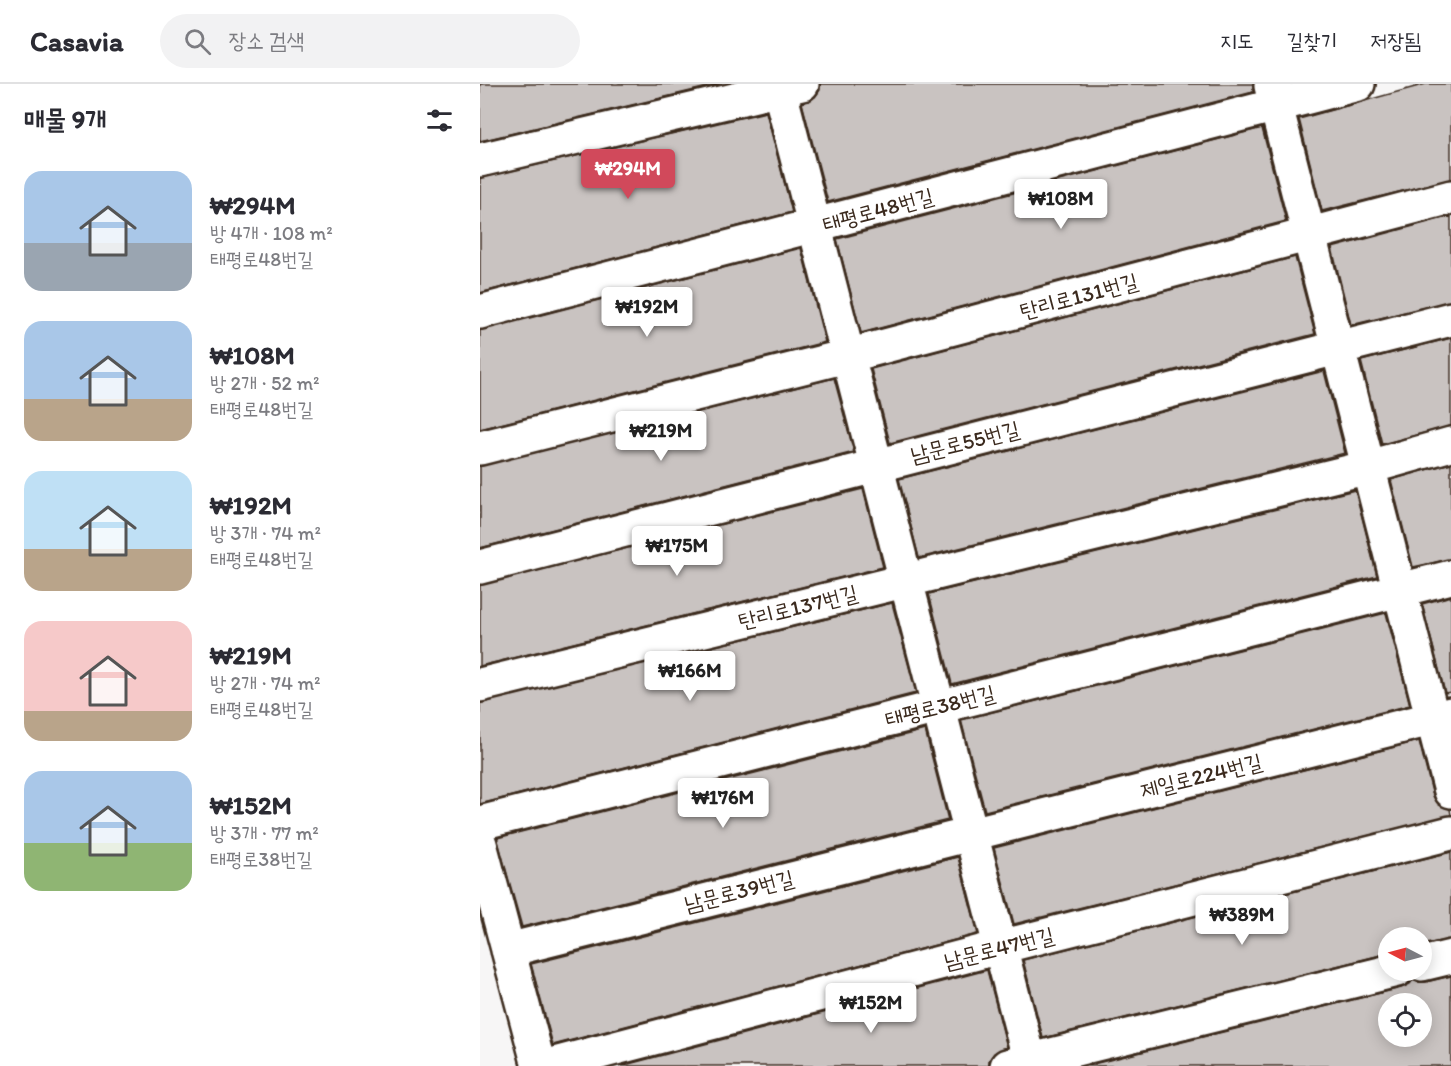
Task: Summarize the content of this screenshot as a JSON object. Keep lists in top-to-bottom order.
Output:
{
  "streets": {
    "street": [
      "태평로48번길",
      "탄리로131번길",
      "남문로55번길",
      "탄리로137번길",
      "태평로38번길",
      "제일로224번길",
      "남문로39번길",
      "남문로47번길"
    ]
  },
  "crossings": [
    ["제일로224번길", "남문로39번길"]
  ],
  "north": "left",
  "page": {
    "header": "Casavia",
    "search": "장소 검색",
    "nav": ["지도", "길찾기", "저장됨"],
    "heading": "매물 9개",
    "price": [
      "₩294M",
      "₩108M",
      "₩192M",
      "₩219M",
      "₩175M",
      "₩166M",
      "₩176M",
      "₩389M",
      "₩152M"
    ],
    "list": [
      {
        "name": "₩294M",
        "note": "방 4개 · 108 m² · 태평로48번길"
      },
      {
        "name": "₩108M",
        "note": "방 2개 · 52 m² · 태평로48번길"
      },
      {
        "name": "₩192M",
        "note": "방 3개 · 74 m² · 태평로48번길"
      },
      {
        "name": "₩219M",
        "note": "방 2개 · 74 m² · 태평로48번길"
      },
      {
        "name": "₩152M",
        "note": "방 3개 · 77 m² · 태평로38번길"
      }
    ]
  }
}
